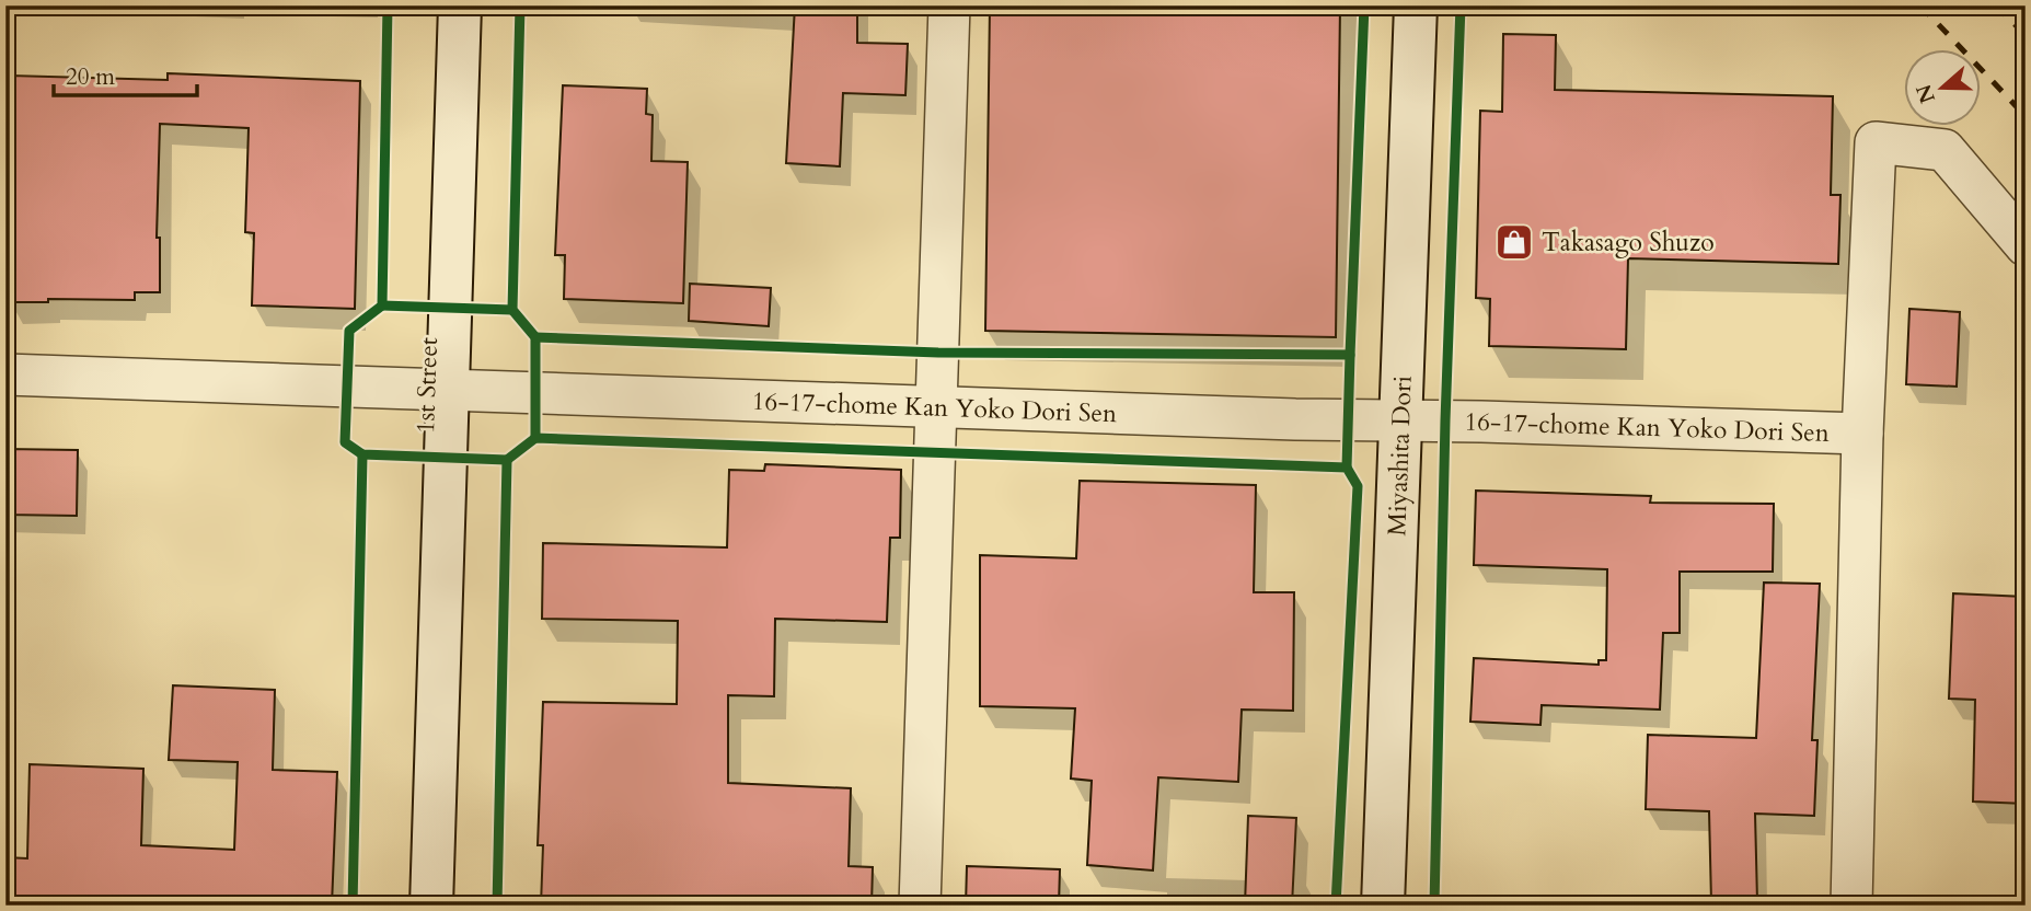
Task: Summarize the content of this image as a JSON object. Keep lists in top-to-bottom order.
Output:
{
  "streets": {
    "main road": ["1st Street", "Miyashita Dori"],
    "street": ["16-17-chome Kan Yoko Dori Sen"]
  },
  "crossings": [
    ["1st Street", "16-17-chome Kan Yoko Dori Sen"],
    ["16-17-chome Kan Yoko Dori Sen", "Miyashita Dori"]
  ],
  "places": {
    "shop": ["Takasago Shuzo"]
  },
  "scale_bar": "20 m",
  "north": "left"
}
